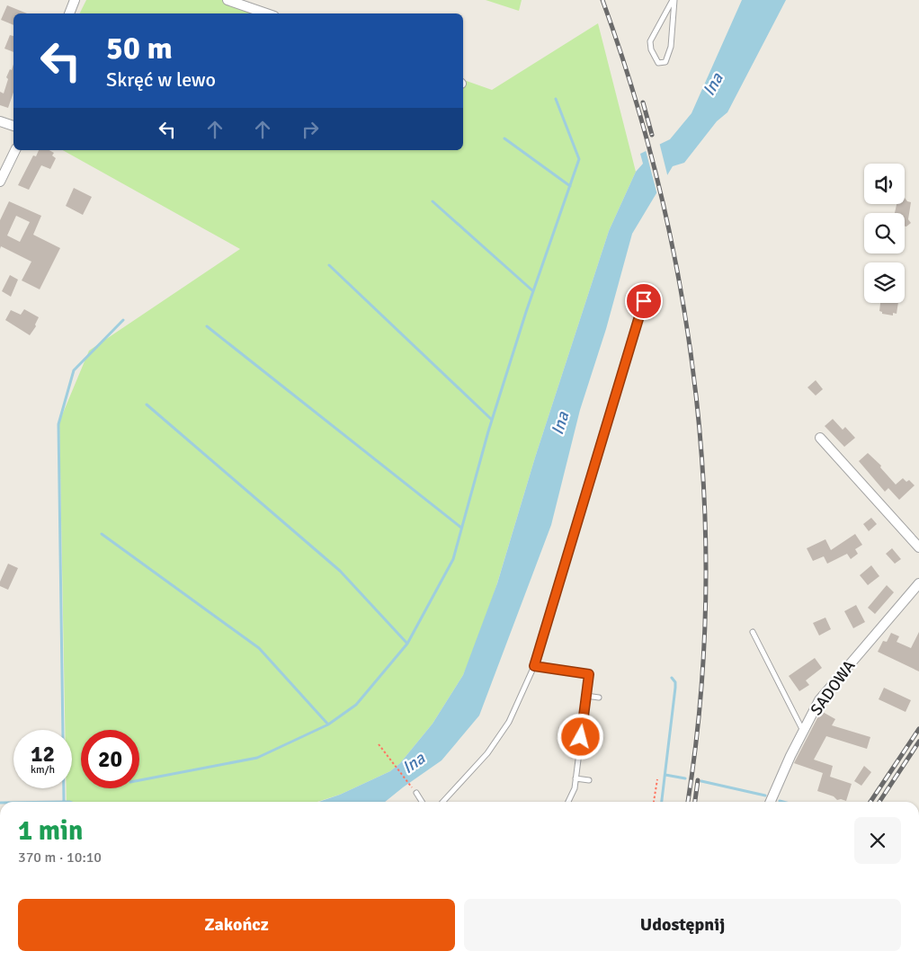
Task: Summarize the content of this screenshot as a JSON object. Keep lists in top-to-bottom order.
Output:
{
  "streets": {
    "street": ["SADOWA"]
  },
  "water": ["Ina"],
  "page": {
    "turn": ["50 m", "Skręć w lewo"],
    "speed": "12 km/h",
    "limit": "20",
    "heading": ["1 min", "370 m · 10:10"],
    "buttons": ["Zakończ", "Udostępnij"]
  }
}
